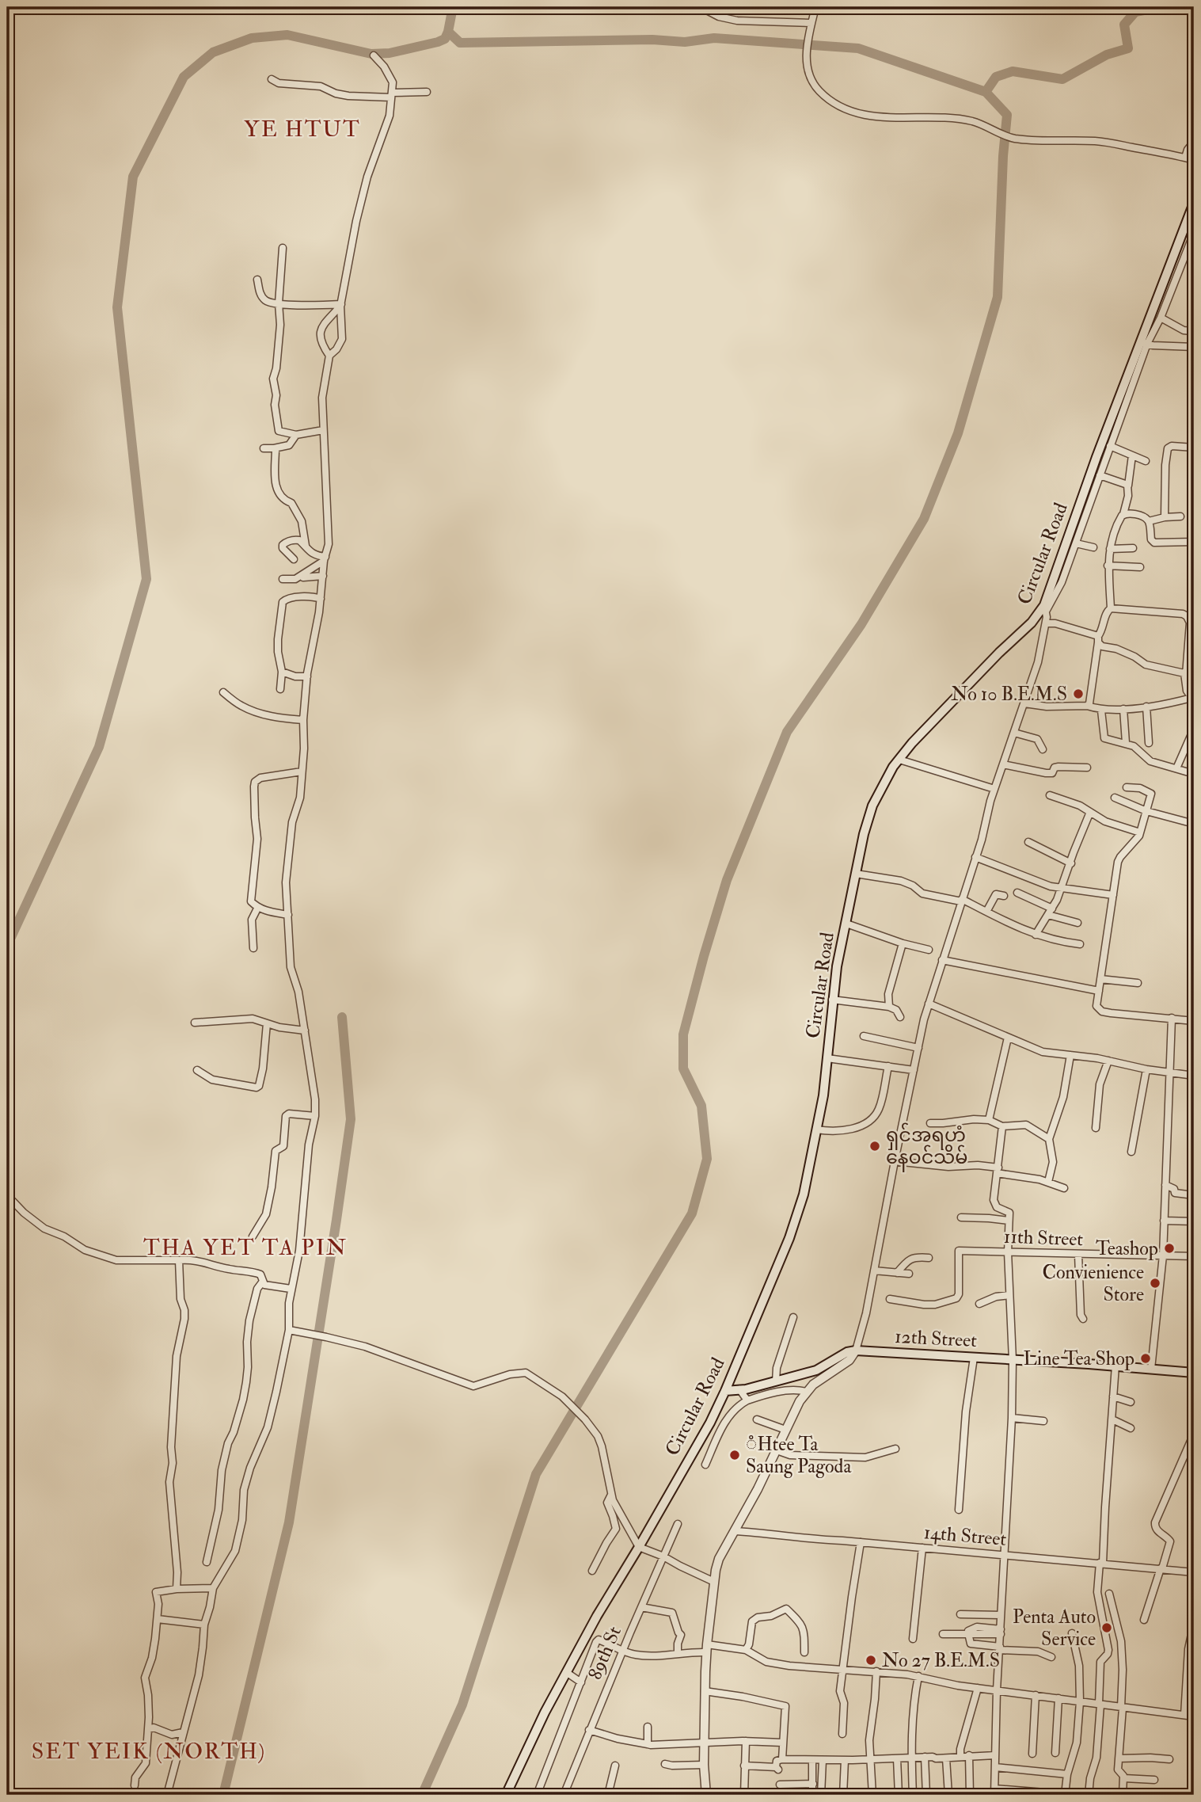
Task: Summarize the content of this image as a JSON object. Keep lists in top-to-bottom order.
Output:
{
  "streets": {
    "main road": ["Circular Road", "12th Street"],
    "street": ["11th Street", "14th Street", "89th St"]
  },
  "crossings": [
    ["Circular Road", "12th Street"]
  ],
  "districts": ["YE HTUT", "THA YET TA PIN", "SET YEIK (NORTH)"],
  "places": [
    "No 10 B.E.M.S",
    "ရှင်အရဟံ နေဝင်သိမ်",
    "Teashop",
    "Convienience Store",
    "Line Tea Shop",
    "ံHtee Ta Saung Pagoda",
    "Penta Auto Service",
    "No 27 B.E.M.S"
  ]
}
